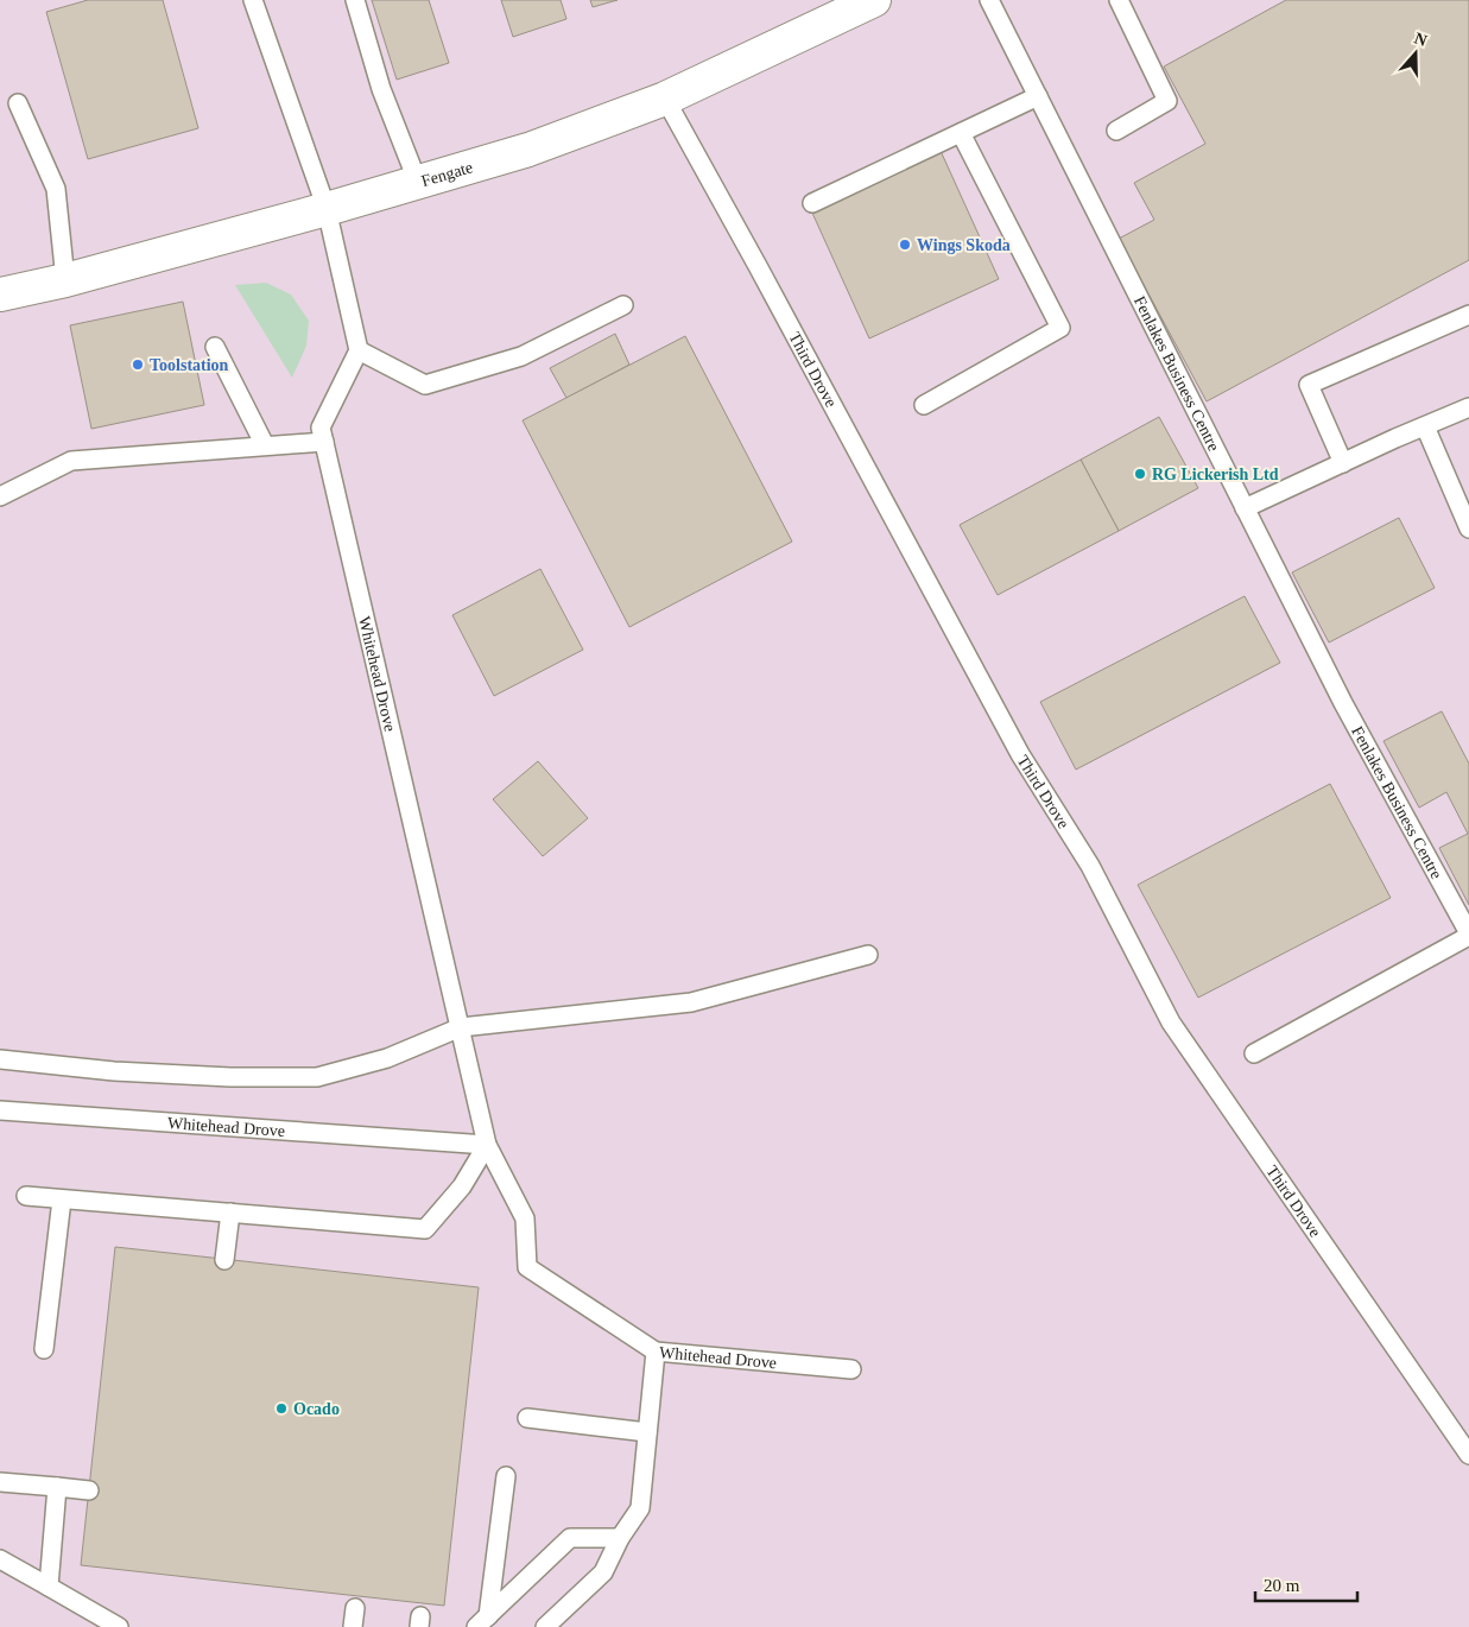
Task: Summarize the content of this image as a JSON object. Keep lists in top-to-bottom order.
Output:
{
  "streets": {
    "street": ["Fengate"],
    "lane": ["Third Drove", "Fenlakes Business Centre", "Whitehead Drove"]
  },
  "crossings": [
    ["Fengate", "Third Drove"]
  ],
  "places": [
    "Wings Skoda",
    "Toolstation",
    "RG Lickerish Ltd",
    "Ocado"
  ],
  "scale_bar": "20 m",
  "north": "top"
}
